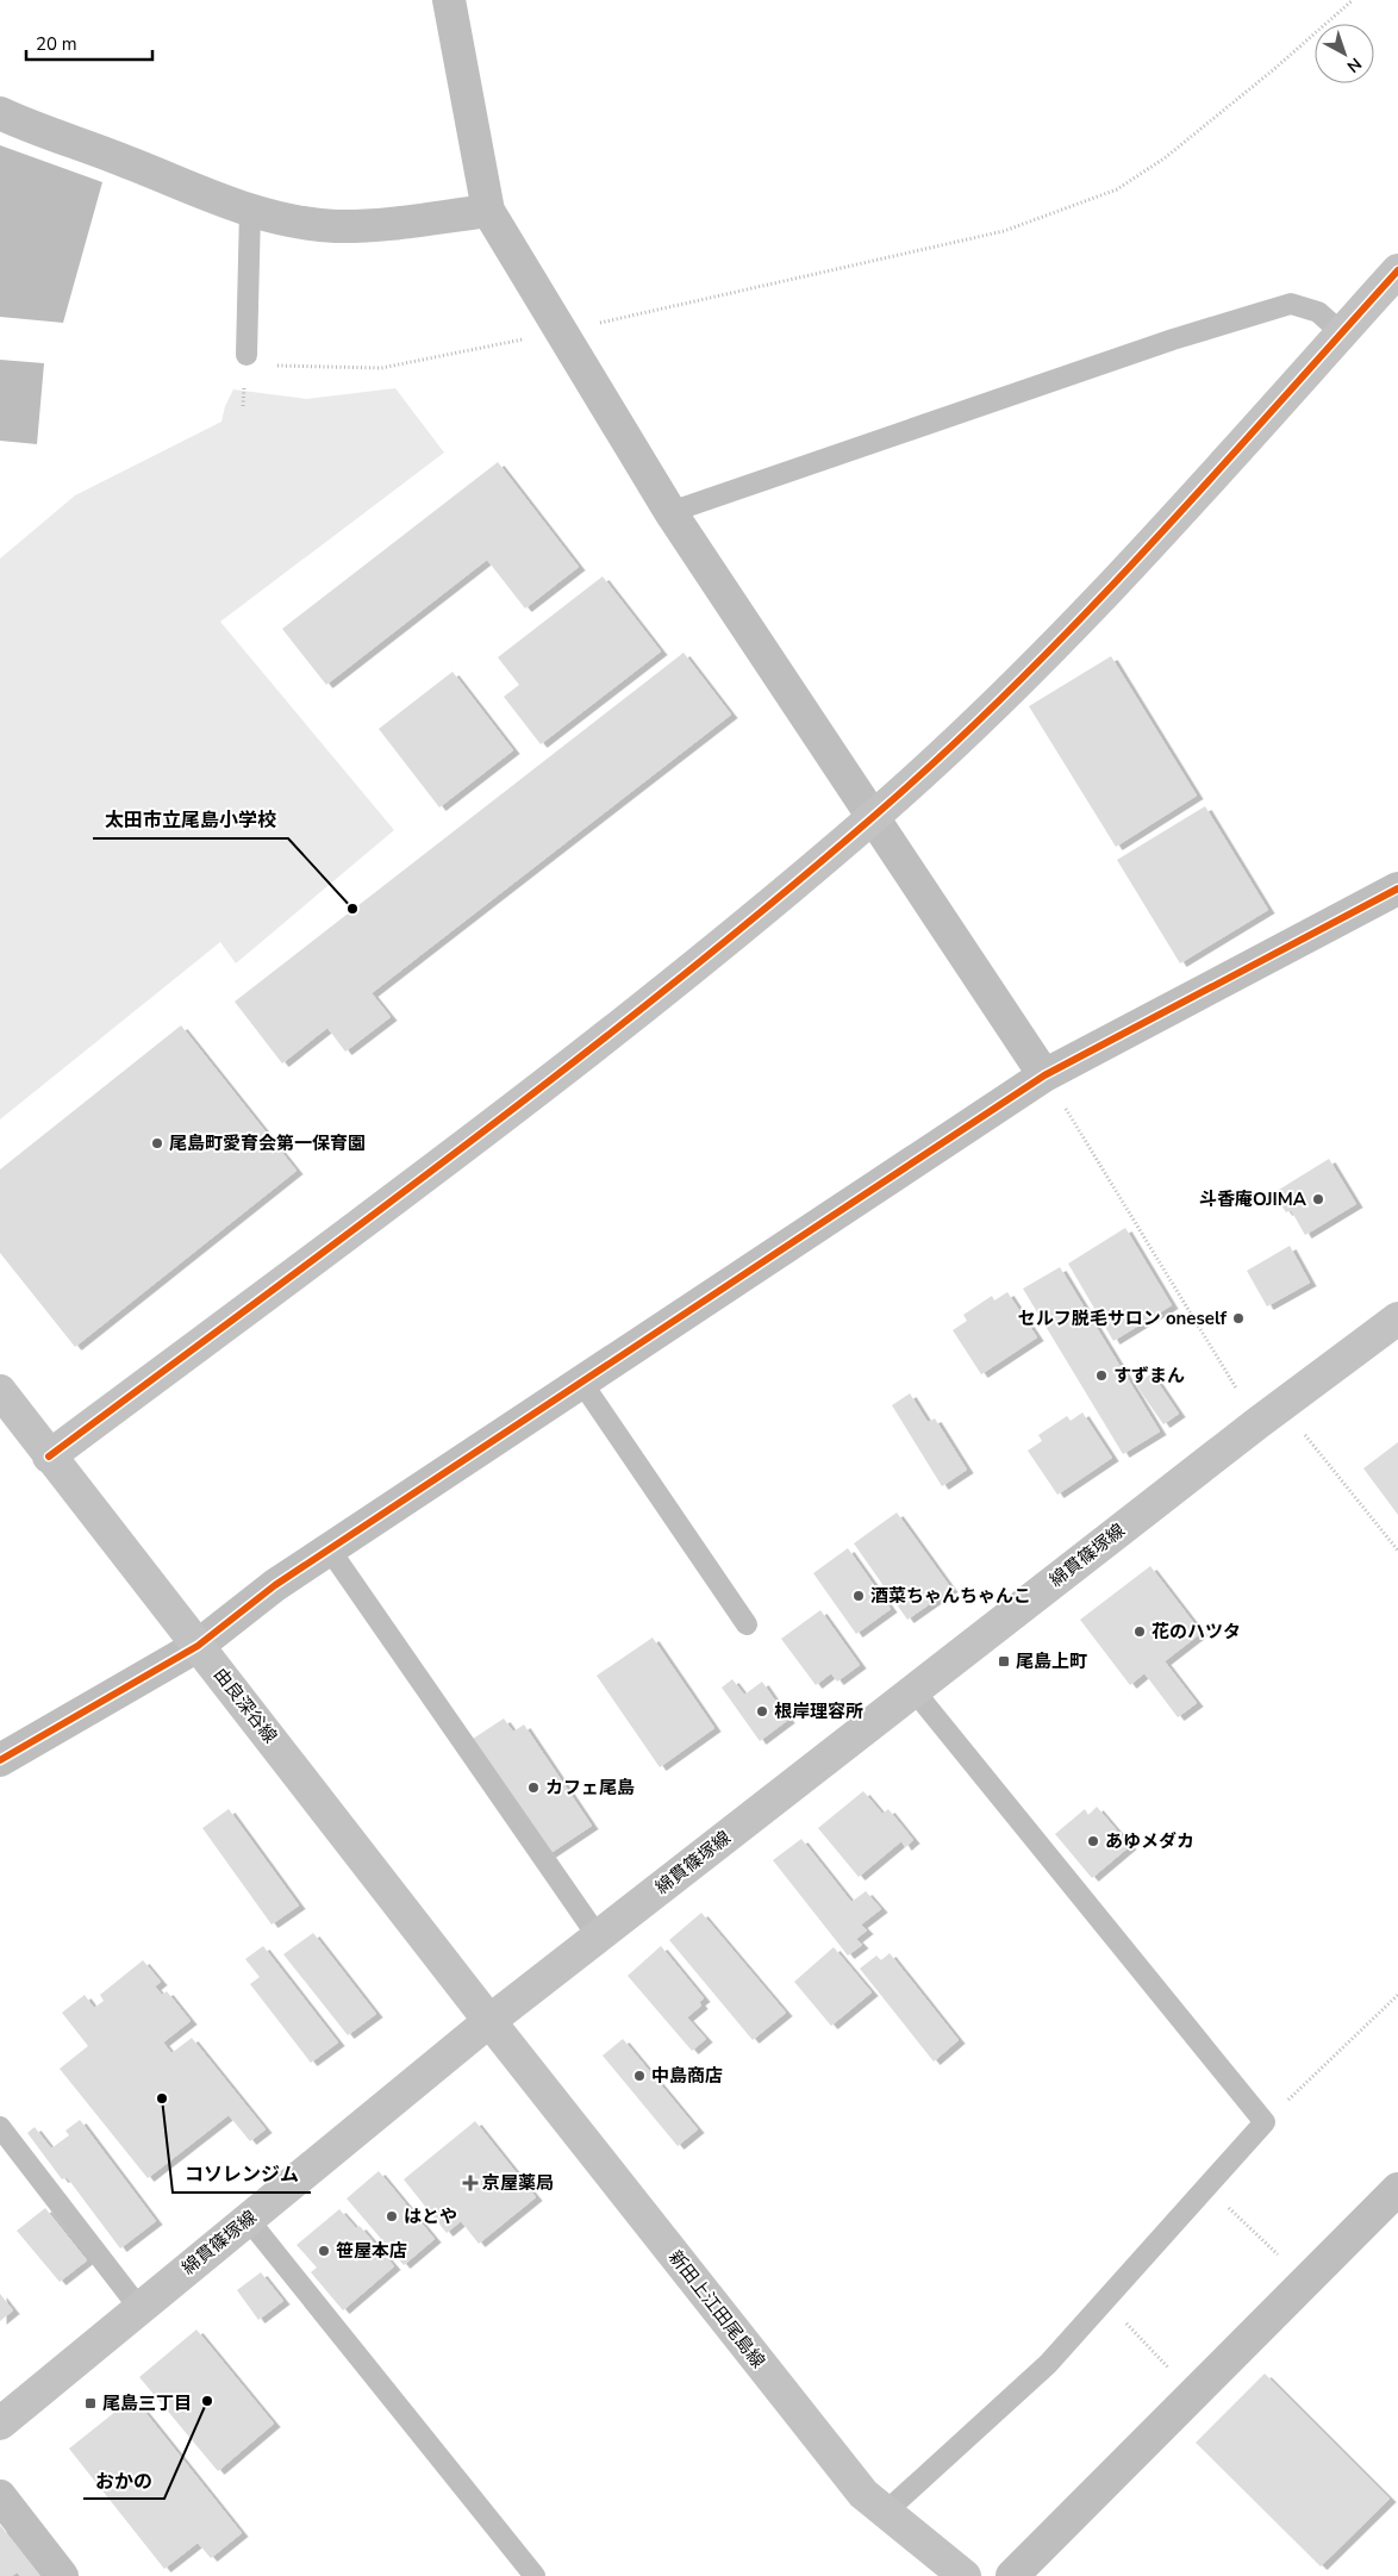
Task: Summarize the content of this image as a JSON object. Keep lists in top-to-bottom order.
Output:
{
  "streets": {
    "main road": ["綿貫篠塚線", "由良深谷線", "新田上江田尾島線"]
  },
  "crossings": [
    ["綿貫篠塚線", "由良深谷線"],
    ["綿貫篠塚線", "新田上江田尾島線"],
    ["由良深谷線", "新田上江田尾島線"]
  ],
  "places": {
    "other": [
      "太田市立尾島小学校",
      "尾島町愛育会第一保育園",
      "斗香庵OJIMA",
      "セルフ脱毛サロン oneself",
      "すずまん",
      "酒菜ちゃんちゃんこ",
      "花のハツタ",
      "根岸理容所",
      "カフェ尾島",
      "あゆメダカ",
      "中島商店",
      "コソレンジム",
      "はとや",
      "笹屋本店",
      "おかの"
    ],
    "transit": ["尾島上町", "尾島三丁目"],
    "health": ["京屋薬局"]
  },
  "scale_bar": "20 m",
  "north": "bottom right"
}
